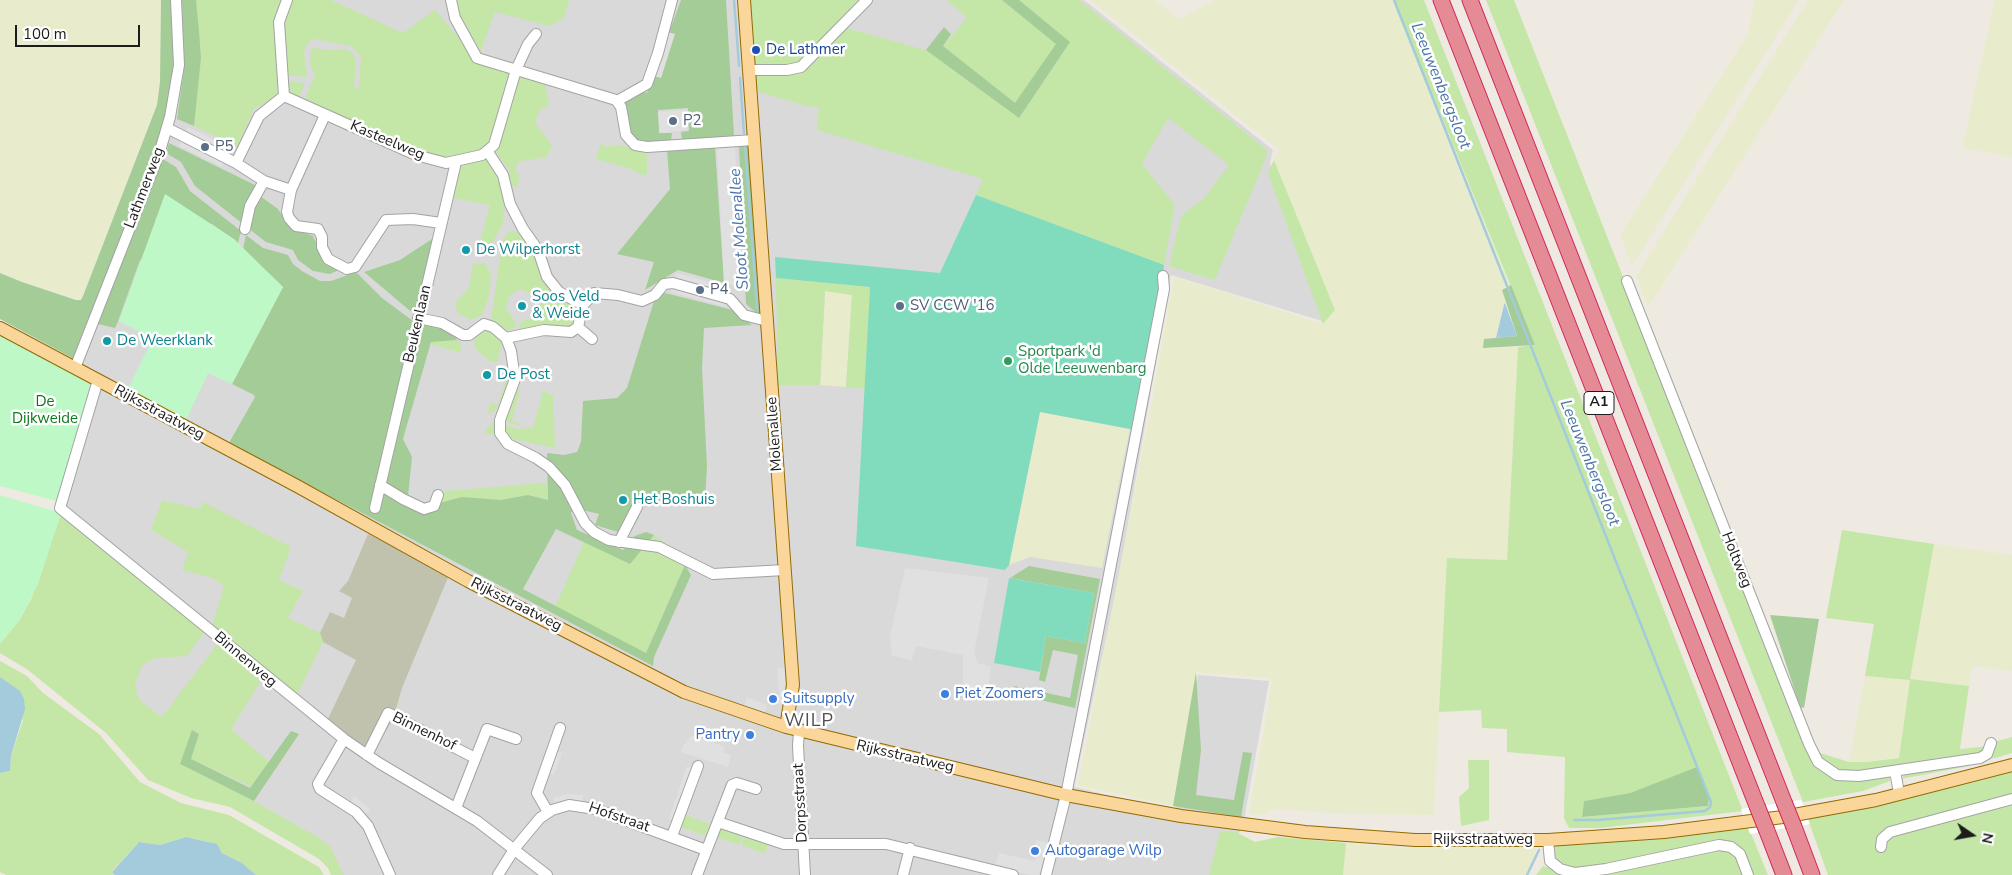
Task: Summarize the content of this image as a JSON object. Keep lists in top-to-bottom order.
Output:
{
  "streets": {
    "highway": ["A1"],
    "main road": ["Rijksstraatweg", "Molenallee"],
    "street": [
      "Kasteelweg",
      "Lathmerweg",
      "Beukenlaan",
      "Holtweg",
      "Binnenweg",
      "Binnenhof",
      "Dorpsstraat",
      "Hofstraat"
    ]
  },
  "crossings": [
    ["Kasteelweg", "Beukenlaan"],
    ["Lathmerweg", "Rijksstraatweg"],
    ["Rijksstraatweg", "Molenallee"],
    ["Rijksstraatweg", "Binnenweg"],
    ["Rijksstraatweg", "Dorpsstraat"],
    ["Binnenweg", "Binnenhof"],
    ["Binnenweg", "Hofstraat"]
  ],
  "districts": ["WILP"],
  "water": ["Leeuwenbergsloot", "Sloot Molenallee"],
  "parks": ["De Dijkweide"],
  "places": [
    "De Lathmer",
    "P2",
    "P5",
    "De Wilperhorst",
    "P4",
    "Soos Veld & Weide",
    "SV CCW '16",
    "De Weerklank",
    "Sportpark 'd Olde Leeuwenbarg",
    "De Post",
    "Het Boshuis",
    "Piet Zoomers",
    "Suitsupply",
    "Pantry",
    "Autogarage Wilp"
  ],
  "scale_bar": "100 m",
  "north": "right"
}
